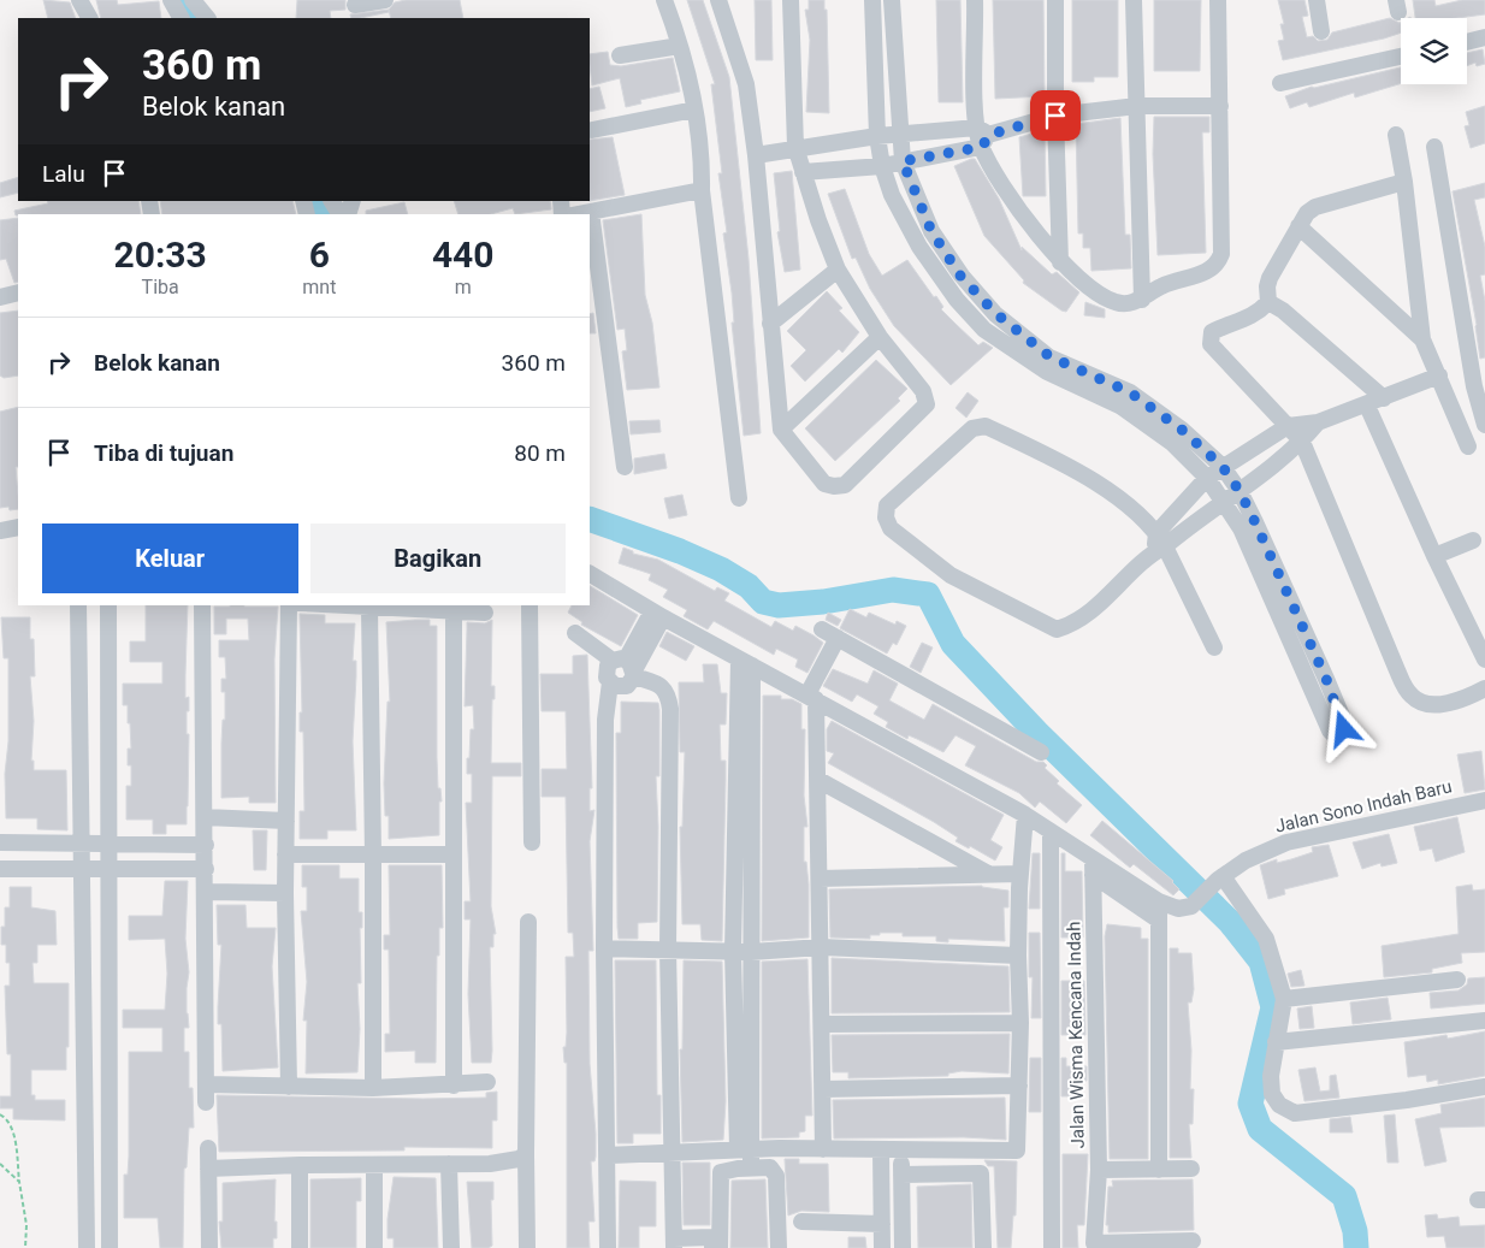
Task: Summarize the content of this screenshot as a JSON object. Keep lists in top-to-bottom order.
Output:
{
  "streets": {
    "street": ["Jalan Sono Indah Baru", "Jalan Wisma Kencana Indah"]
  },
  "page": {
    "turn": ["360 m", "Belok kanan"],
    "then": "Lalu",
    "eta": [
      "20:33",
      "Tiba",
      "6",
      "mnt",
      "440",
      "m"
    ],
    "list": [
      {
        "name": "Belok kanan",
        "value": "360 m"
      },
      {
        "name": "Tiba di tujuan",
        "value": "80 m"
      }
    ],
    "buttons": ["Keluar", "Bagikan"]
  }
}
